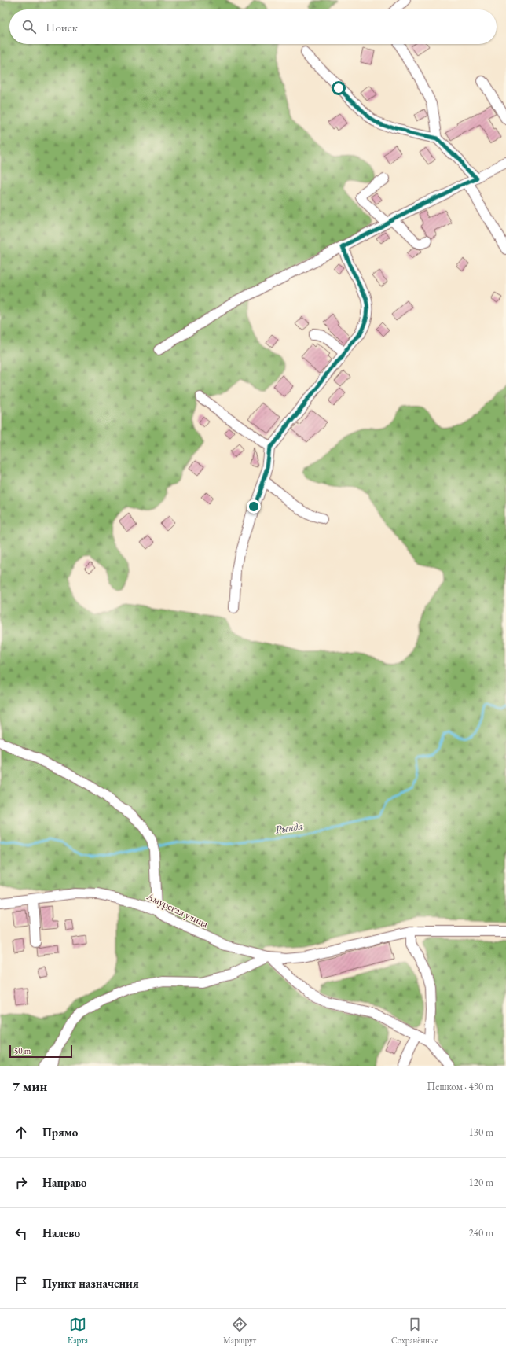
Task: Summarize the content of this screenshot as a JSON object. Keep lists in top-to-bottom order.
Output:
{
  "streets": {
    "street": ["Амурская улица"]
  },
  "water": ["Рында"],
  "scale_bar": "50 m",
  "page": {
    "search": "Поиск",
    "scale": "50 m",
    "heading": ["7 мин", "Пешком · 490 m"],
    "list": [
      ["Прямо", "130 m"],
      ["Направо", "120 m"],
      ["Налево", "240 m"],
      "Пункт назначения"
    ],
    "nav": ["Карта", "Маршрут", "Сохранённые"]
  }
}
